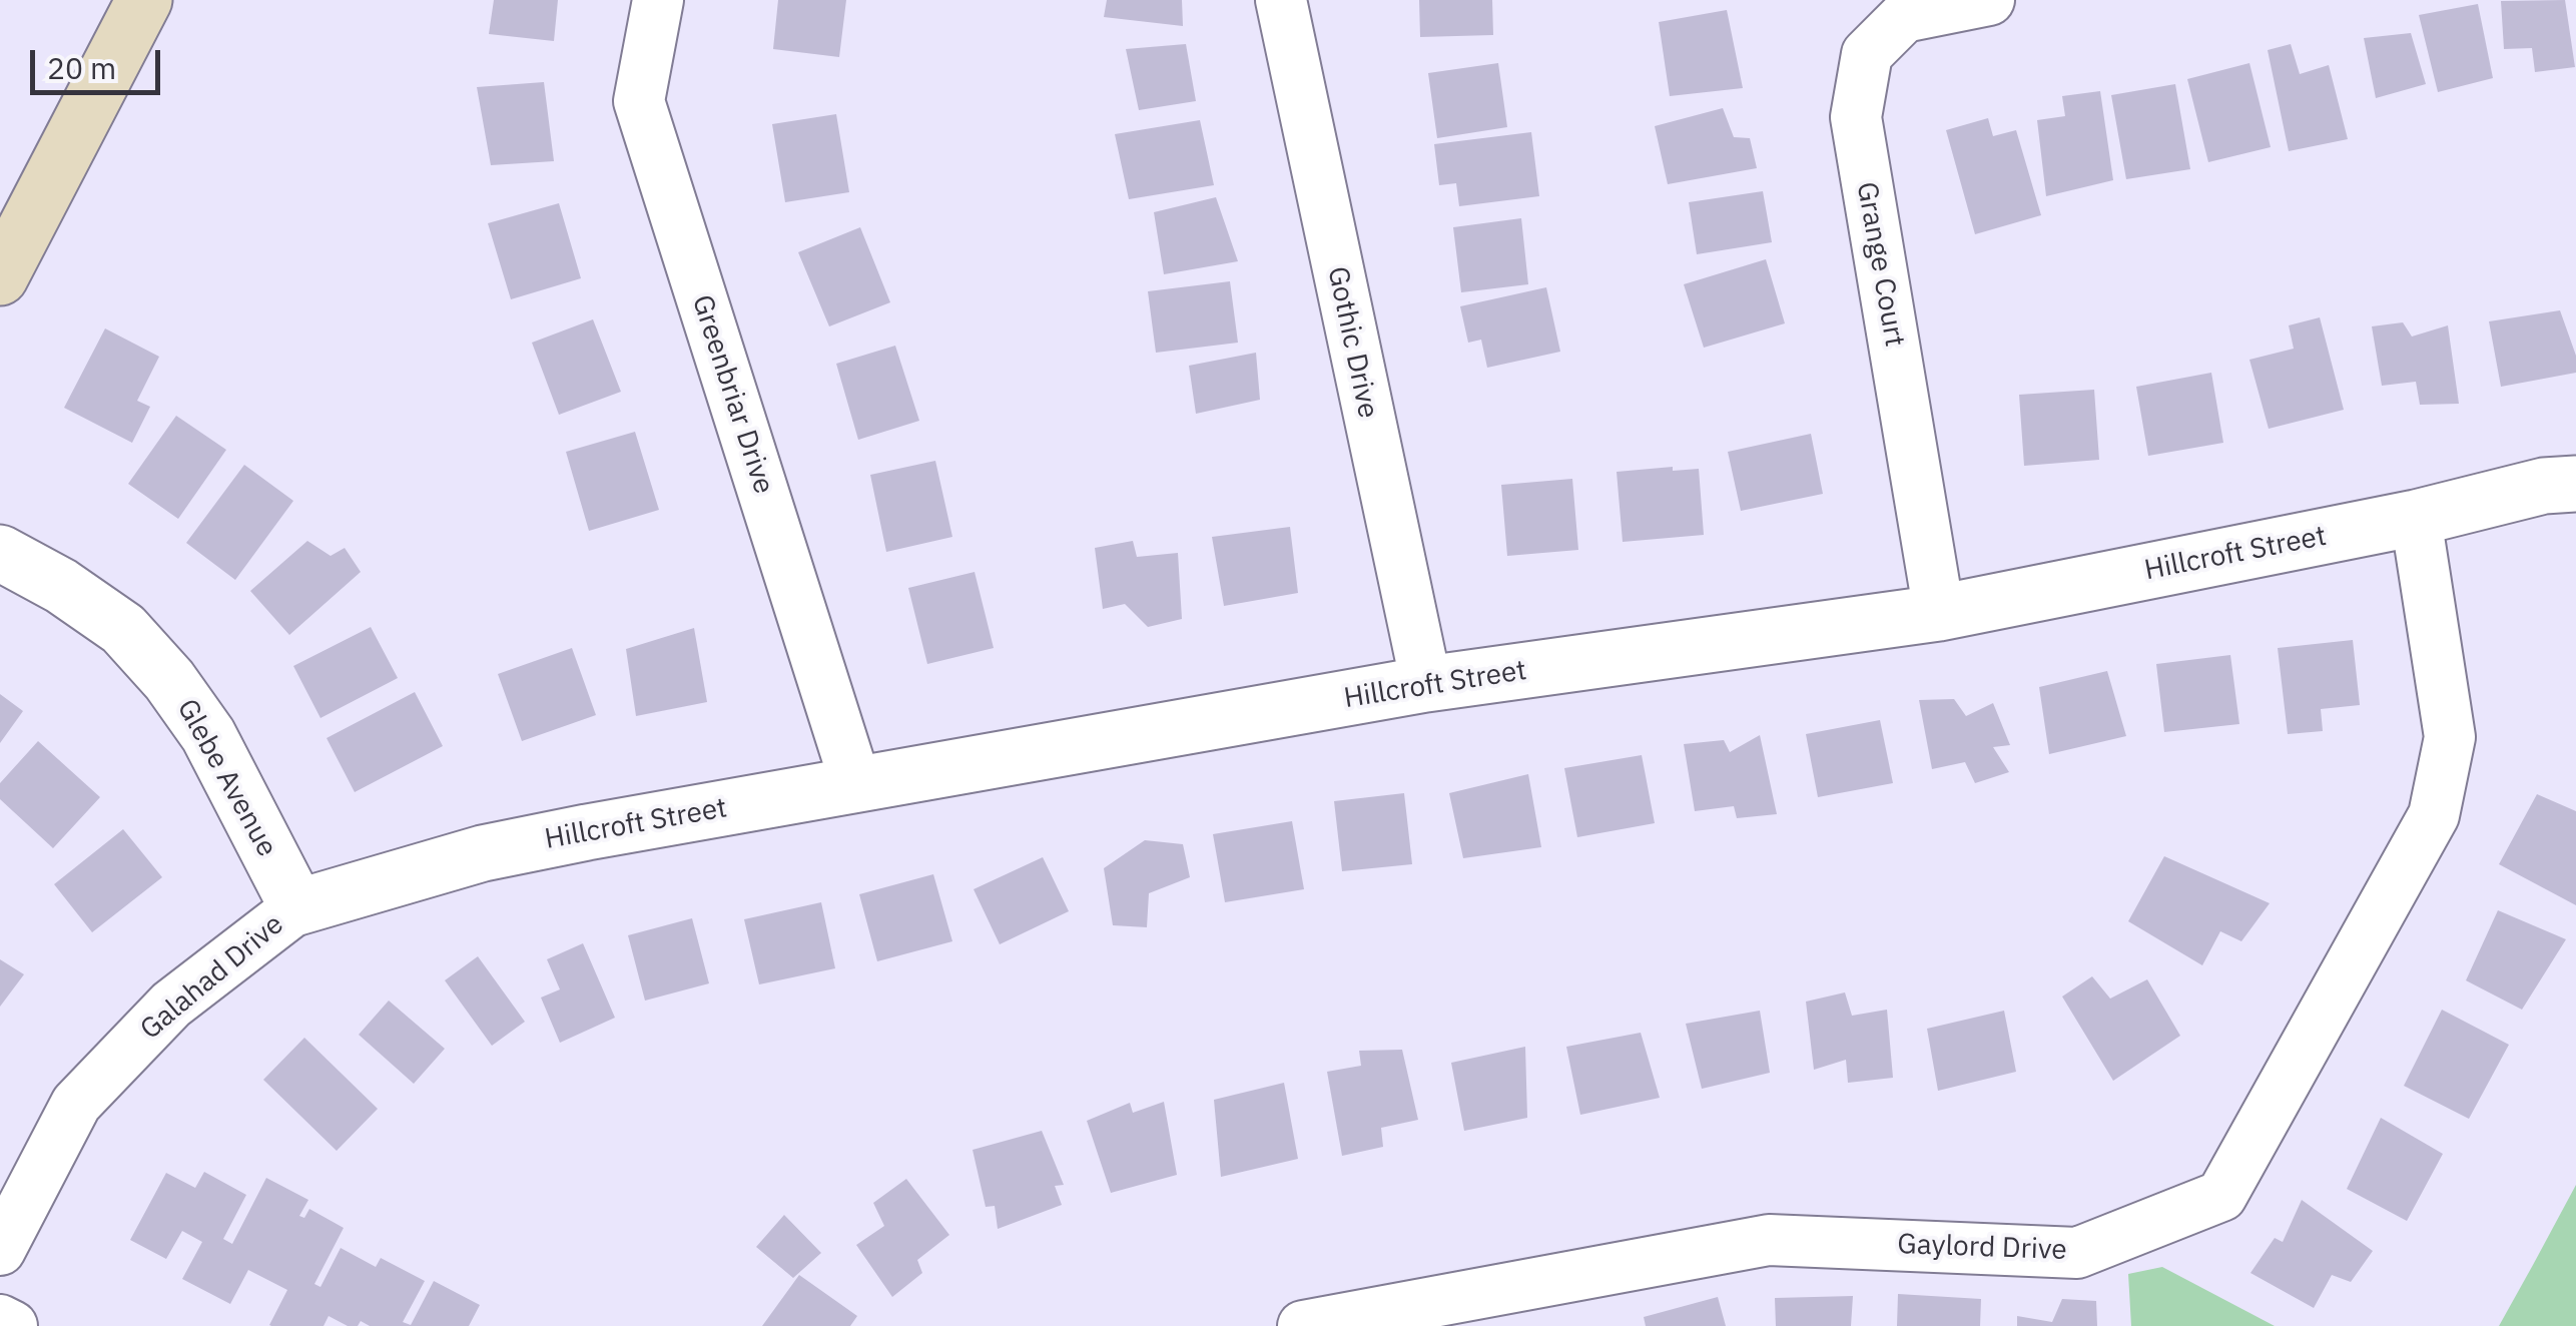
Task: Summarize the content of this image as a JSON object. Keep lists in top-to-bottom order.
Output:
{
  "streets": {
    "street": [
      "Grange Court",
      "Gothic Drive",
      "Greenbriar Drive",
      "Hillcroft Street",
      "Glebe Avenue",
      "Galahad Drive",
      "Gaylord Drive"
    ]
  },
  "crossings": [
    ["Grange Court", "Hillcroft Street"],
    ["Gothic Drive", "Hillcroft Street"],
    ["Greenbriar Drive", "Hillcroft Street"],
    ["Hillcroft Street", "Glebe Avenue"],
    ["Hillcroft Street", "Galahad Drive"],
    ["Hillcroft Street", "Gaylord Drive"],
    ["Glebe Avenue", "Galahad Drive"]
  ],
  "scale_bar": "20 m"
}
